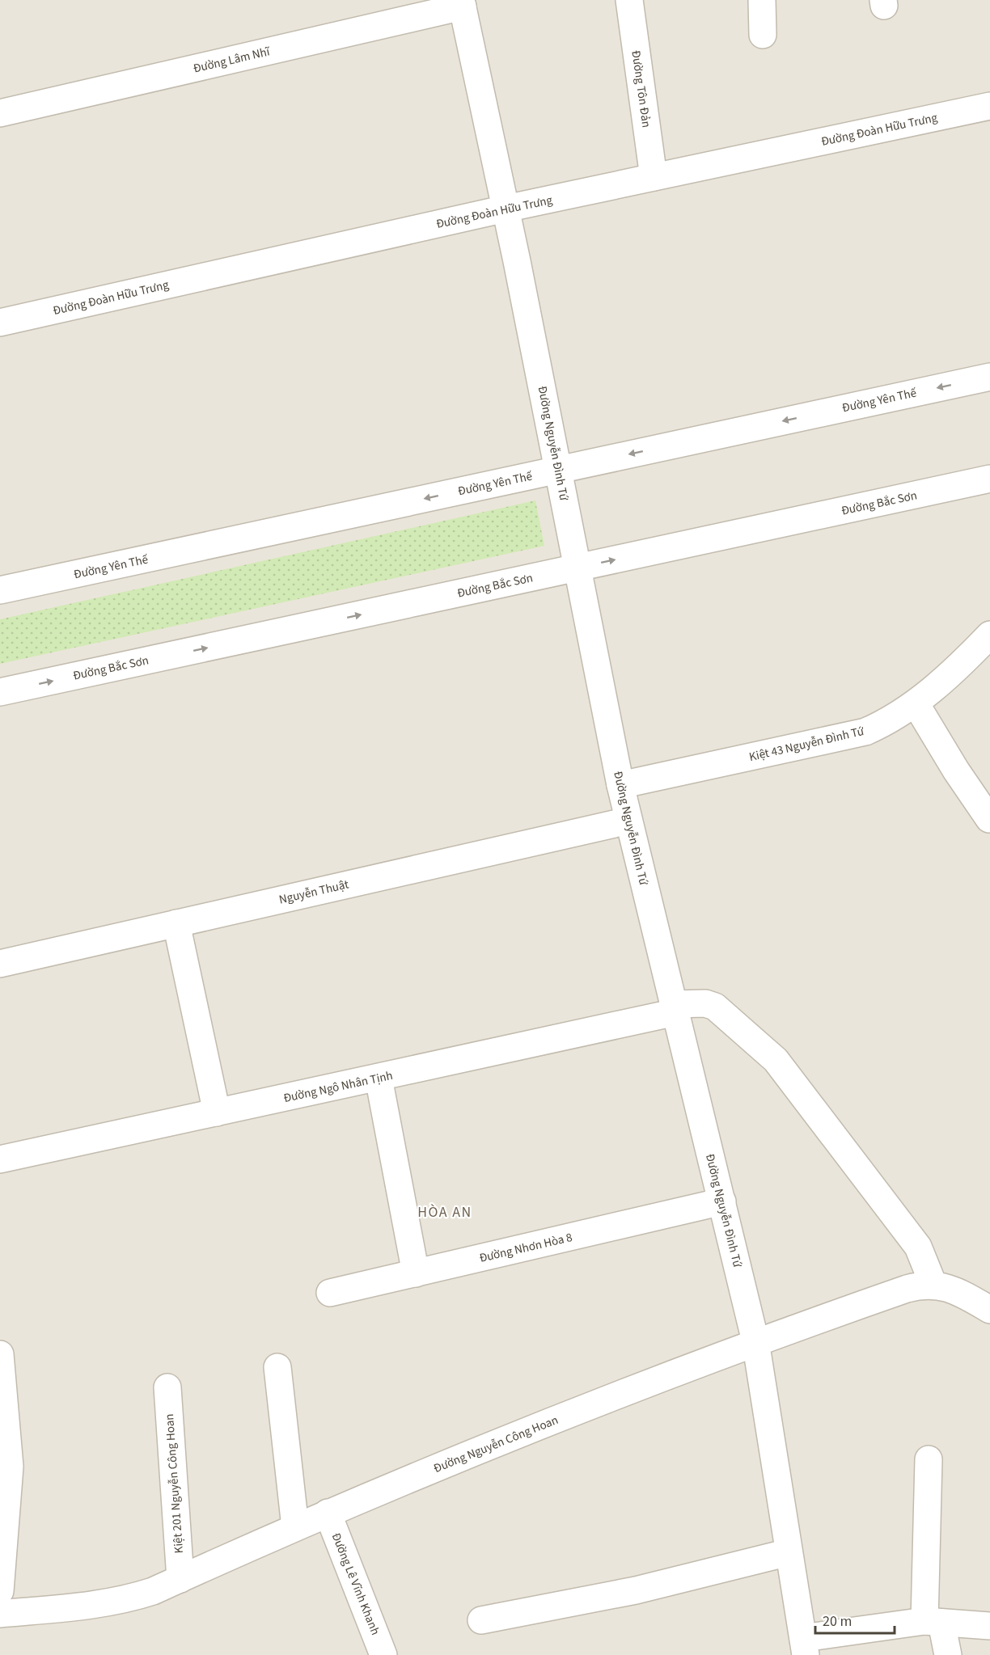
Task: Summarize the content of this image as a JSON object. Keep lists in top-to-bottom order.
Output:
{
  "streets": {
    "street": [
      "Đường Lâm Nhĩ",
      "Đường Tôn Đản",
      "Đường Đoàn Hữu Trưng",
      "Đường Yên Thế",
      "Đường Nguyễn Đình Tứ",
      "Đường Bắc Sơn",
      "Kiệt 43 Nguyễn Đình Tứ",
      "Nguyễn Thuật",
      "Đường Ngô Nhân Tịnh",
      "Đường Nhơn Hòa 8",
      "Đường Nguyễn Công Hoan",
      "Kiệt 201 Nguyễn Công Hoan",
      "Đường Lê Vĩnh Khanh"
    ]
  },
  "crossings": [
    ["Đường Lâm Nhĩ", "Đường Nguyễn Đình Tứ"],
    ["Đường Tôn Đản", "Đường Đoàn Hữu Trưng"],
    ["Đường Đoàn Hữu Trưng", "Đường Nguyễn Đình Tứ"],
    ["Đường Yên Thế", "Đường Nguyễn Đình Tứ"],
    ["Đường Nguyễn Đình Tứ", "Đường Bắc Sơn"],
    ["Đường Nguyễn Đình Tứ", "Kiệt 43 Nguyễn Đình Tứ"],
    ["Đường Nguyễn Đình Tứ", "Nguyễn Thuật"],
    ["Đường Nguyễn Đình Tứ", "Đường Ngô Nhân Tịnh"],
    ["Đường Nguyễn Đình Tứ", "Đường Nhơn Hòa 8"],
    ["Đường Nguyễn Đình Tứ", "Đường Nguyễn Công Hoan"],
    ["Đường Ngô Nhân Tịnh", "Đường Nguyễn Công Hoan"],
    ["Đường Nguyễn Công Hoan", "Kiệt 201 Nguyễn Công Hoan"],
    ["Đường Nguyễn Công Hoan", "Đường Lê Vĩnh Khanh"]
  ],
  "one_way": ["Đường Yên Thế", "Đường Bắc Sơn"],
  "districts": ["HÒA AN"],
  "scale_bar": "20 m"
}
